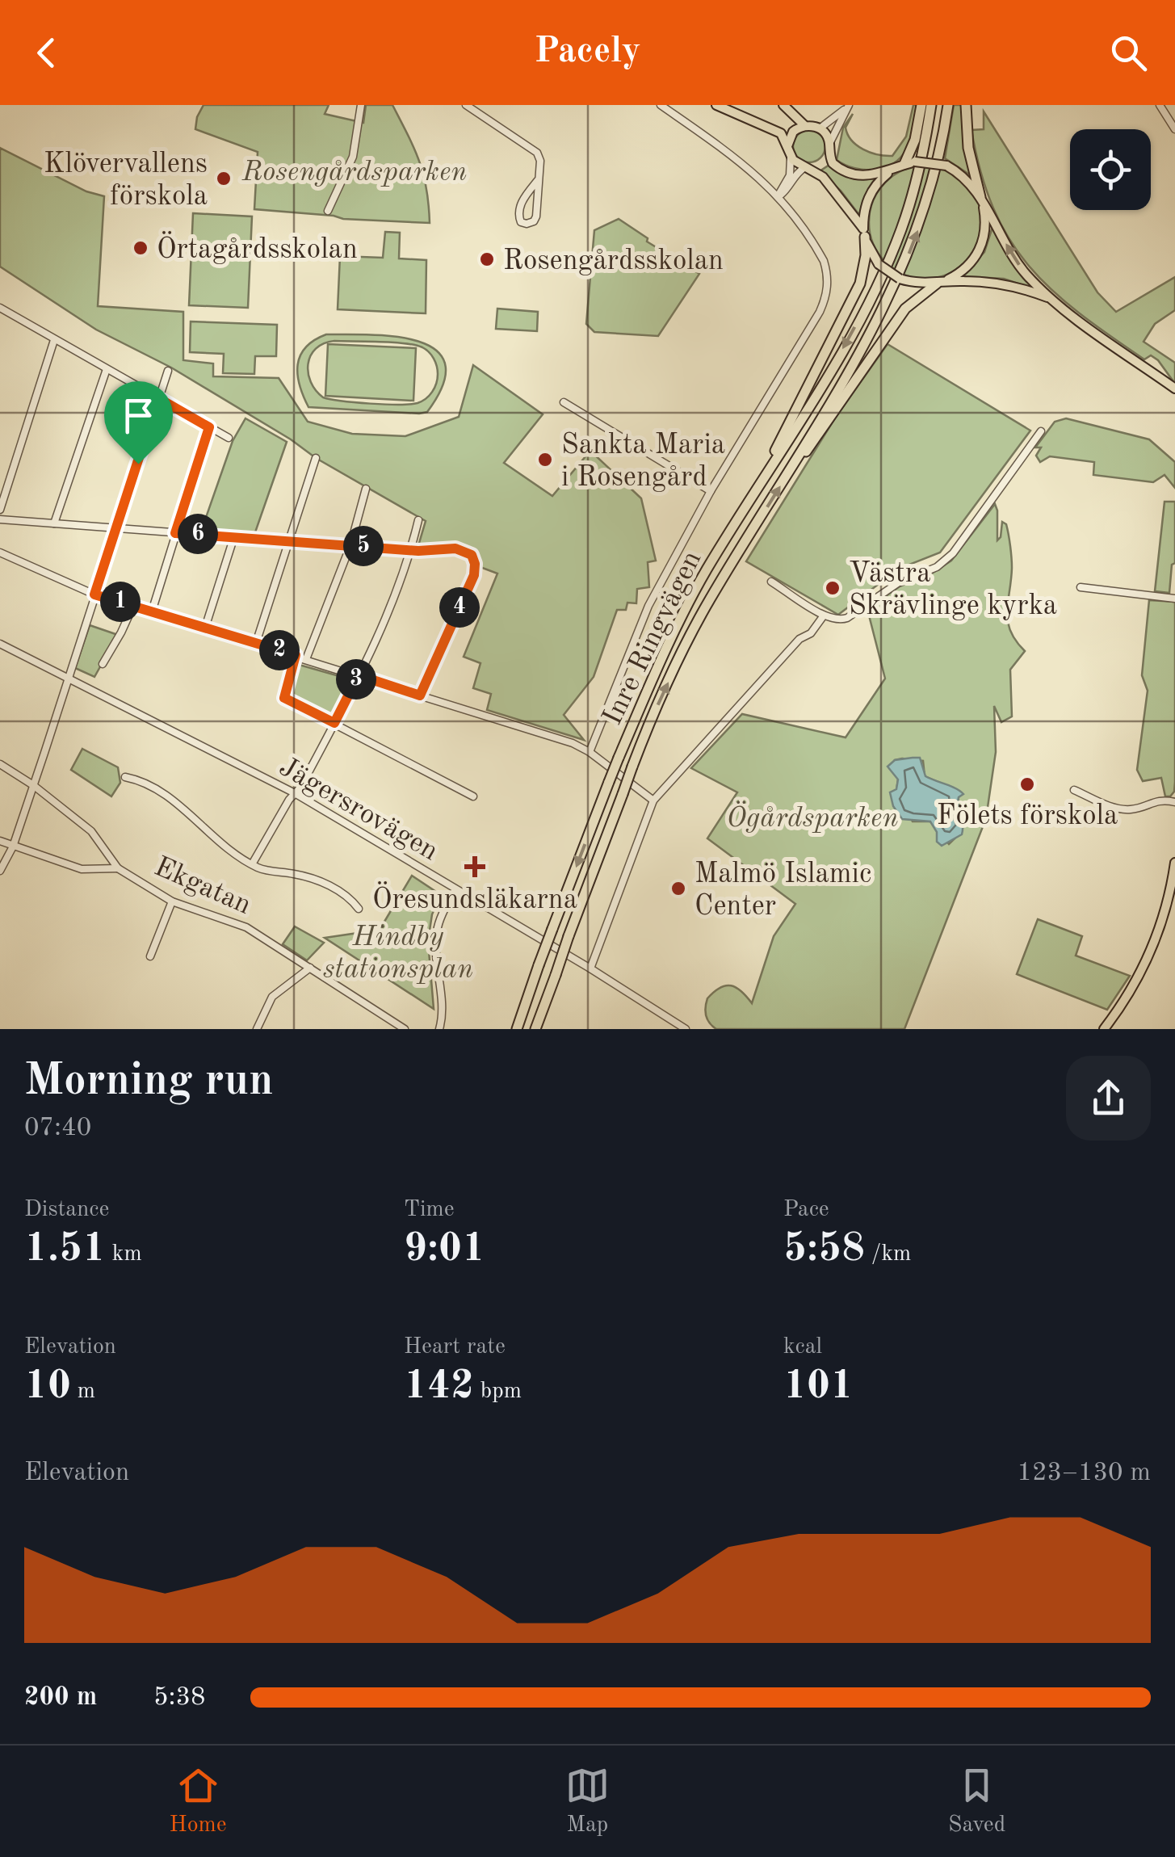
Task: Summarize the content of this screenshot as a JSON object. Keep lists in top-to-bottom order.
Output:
{
  "streets": {
    "highway": ["Inre Ringvägen"],
    "street": ["Jägersrovägen", "Ekgatan"]
  },
  "parks": ["Rosengårdsparken", "Ögårdsparken", "Hindby stationsplan"],
  "places": {
    "other": [
      "Klövervallens förskola",
      "Örtagårdsskolan",
      "Rosengårdsskolan",
      "Sankta Maria i Rosengård",
      "Västra Skrävlinge kyrka",
      "Fölets förskola",
      "Malmö Islamic Center"
    ],
    "health": ["Öresundsläkarna"]
  },
  "page": {
    "header": "Pacely",
    "pins": [
      "6",
      "5",
      "1",
      "4",
      "2",
      "3"
    ],
    "heading": ["Morning run", "07:40"],
    "stats": [
      ["Distance", "1.51 km"],
      ["Time", "9:01"],
      ["Pace", "5:58 /km"],
      ["Elevation", "10 m"],
      ["Heart rate", "142 bpm"],
      ["kcal", "101"]
    ],
    "chart": ["Elevation", "123–130 m"],
    "list": [
      {
        "name": "200 m",
        "note": "5:38"
      }
    ],
    "tabs": ["Home", "Map", "Saved"]
  }
}
